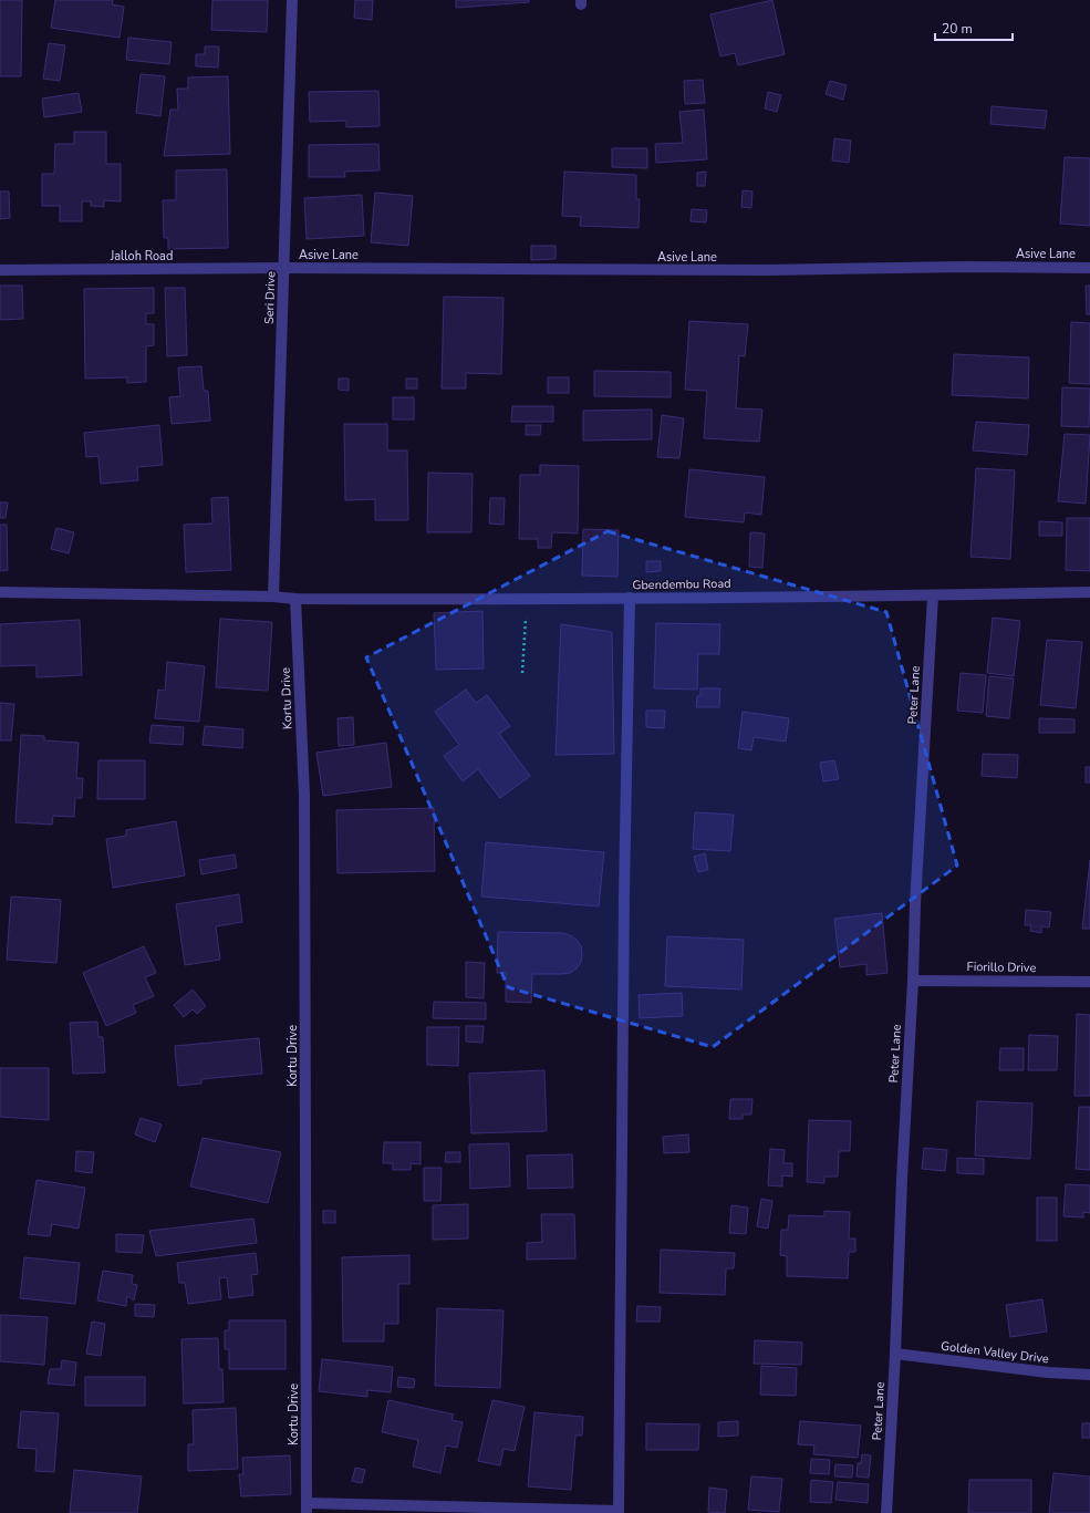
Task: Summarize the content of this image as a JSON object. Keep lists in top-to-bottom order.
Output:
{
  "streets": {
    "street": [
      "Asive Lane",
      "Jalloh Road",
      "Seri Drive",
      "Gbendembu Road",
      "Peter Lane",
      "Kortu Drive",
      "Fiorillo Drive",
      "Golden Valley Drive"
    ]
  },
  "crossings": [
    ["Asive Lane", "Jalloh Road"],
    ["Asive Lane", "Seri Drive"],
    ["Jalloh Road", "Seri Drive"],
    ["Seri Drive", "Gbendembu Road"],
    ["Gbendembu Road", "Peter Lane"],
    ["Gbendembu Road", "Kortu Drive"],
    ["Peter Lane", "Fiorillo Drive"],
    ["Peter Lane", "Golden Valley Drive"]
  ],
  "scale_bar": "20 m"
}
